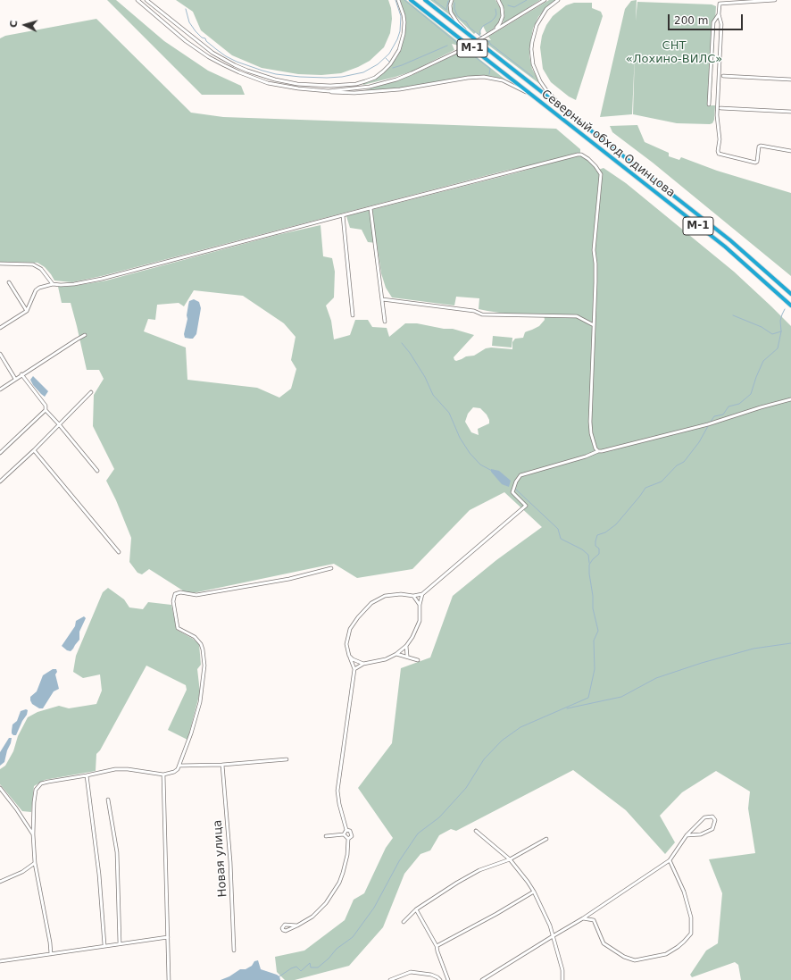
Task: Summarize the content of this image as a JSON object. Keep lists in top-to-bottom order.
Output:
{
  "streets": {
    "highway": ["М-1", "Северный обход Одинцова"],
    "street": ["Новая улица"]
  },
  "parks": ["СНТ «Лохино-ВИЛС»"],
  "scale_bar": "200 m",
  "north": "left"
}
